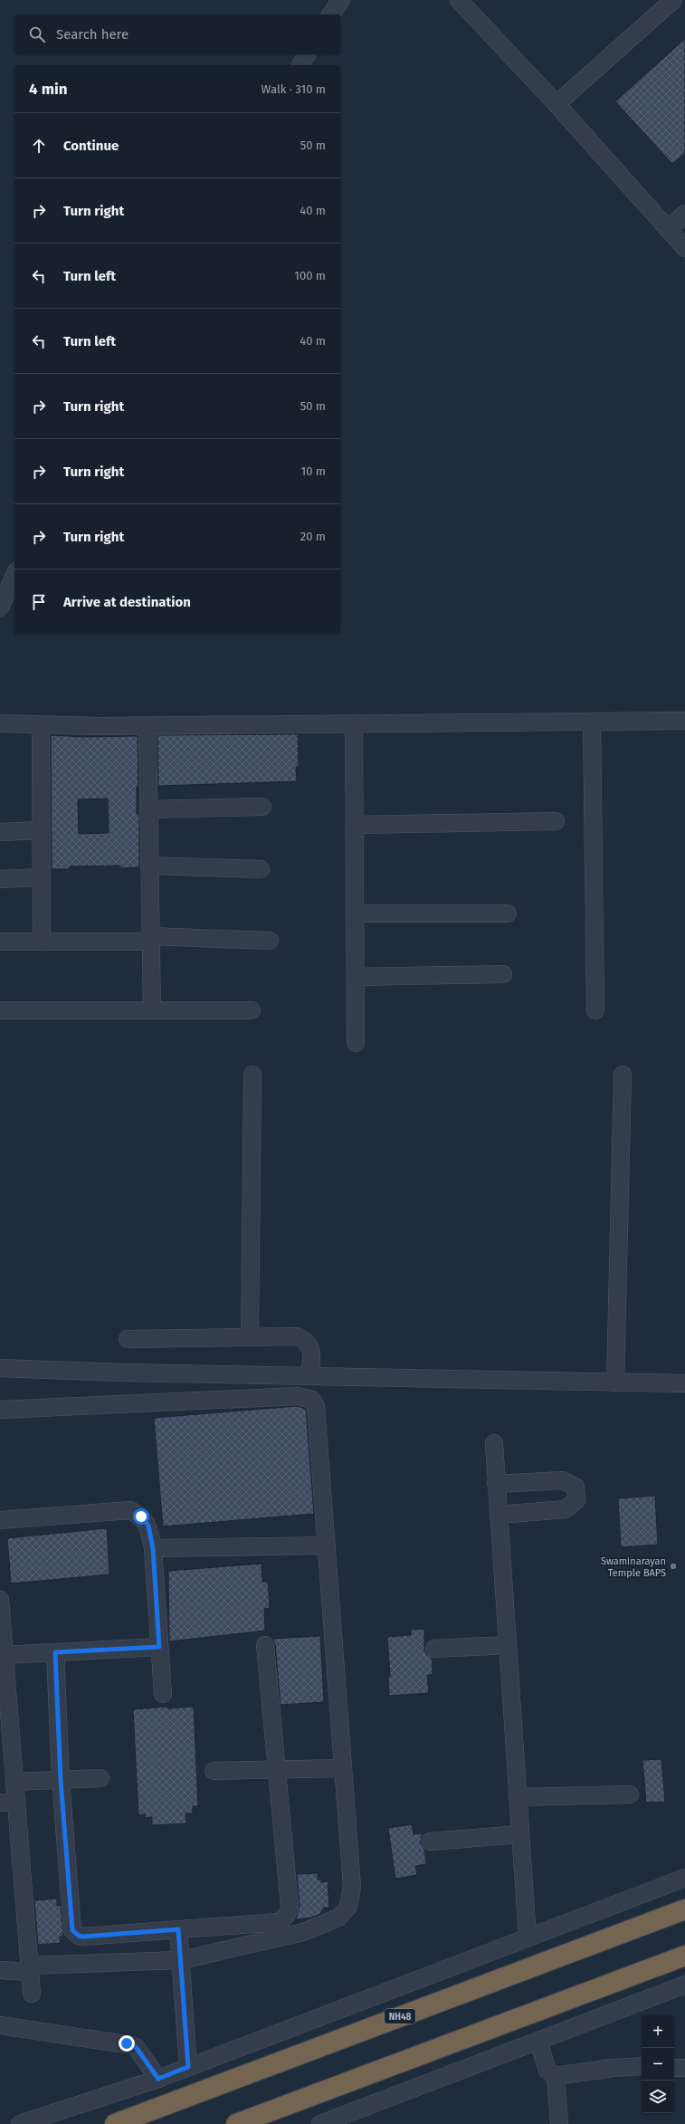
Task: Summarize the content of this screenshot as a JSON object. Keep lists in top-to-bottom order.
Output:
{
  "streets": {
    "highway": ["NH48"]
  },
  "places": ["Swaminarayan Temple BAPS"],
  "page": {
    "search": "Search here",
    "heading": ["4 min", "Walk · 310 m"],
    "list": [
      ["Continue", "50 m"],
      ["Turn right", "40 m"],
      ["Turn left", "100 m"],
      ["Turn left", "40 m"],
      ["Turn right", "50 m"],
      ["Turn right", "10 m"],
      ["Turn right", "20 m"],
      "Arrive at destination"
    ],
    "map_buttons": ["+", "−"]
  }
}
